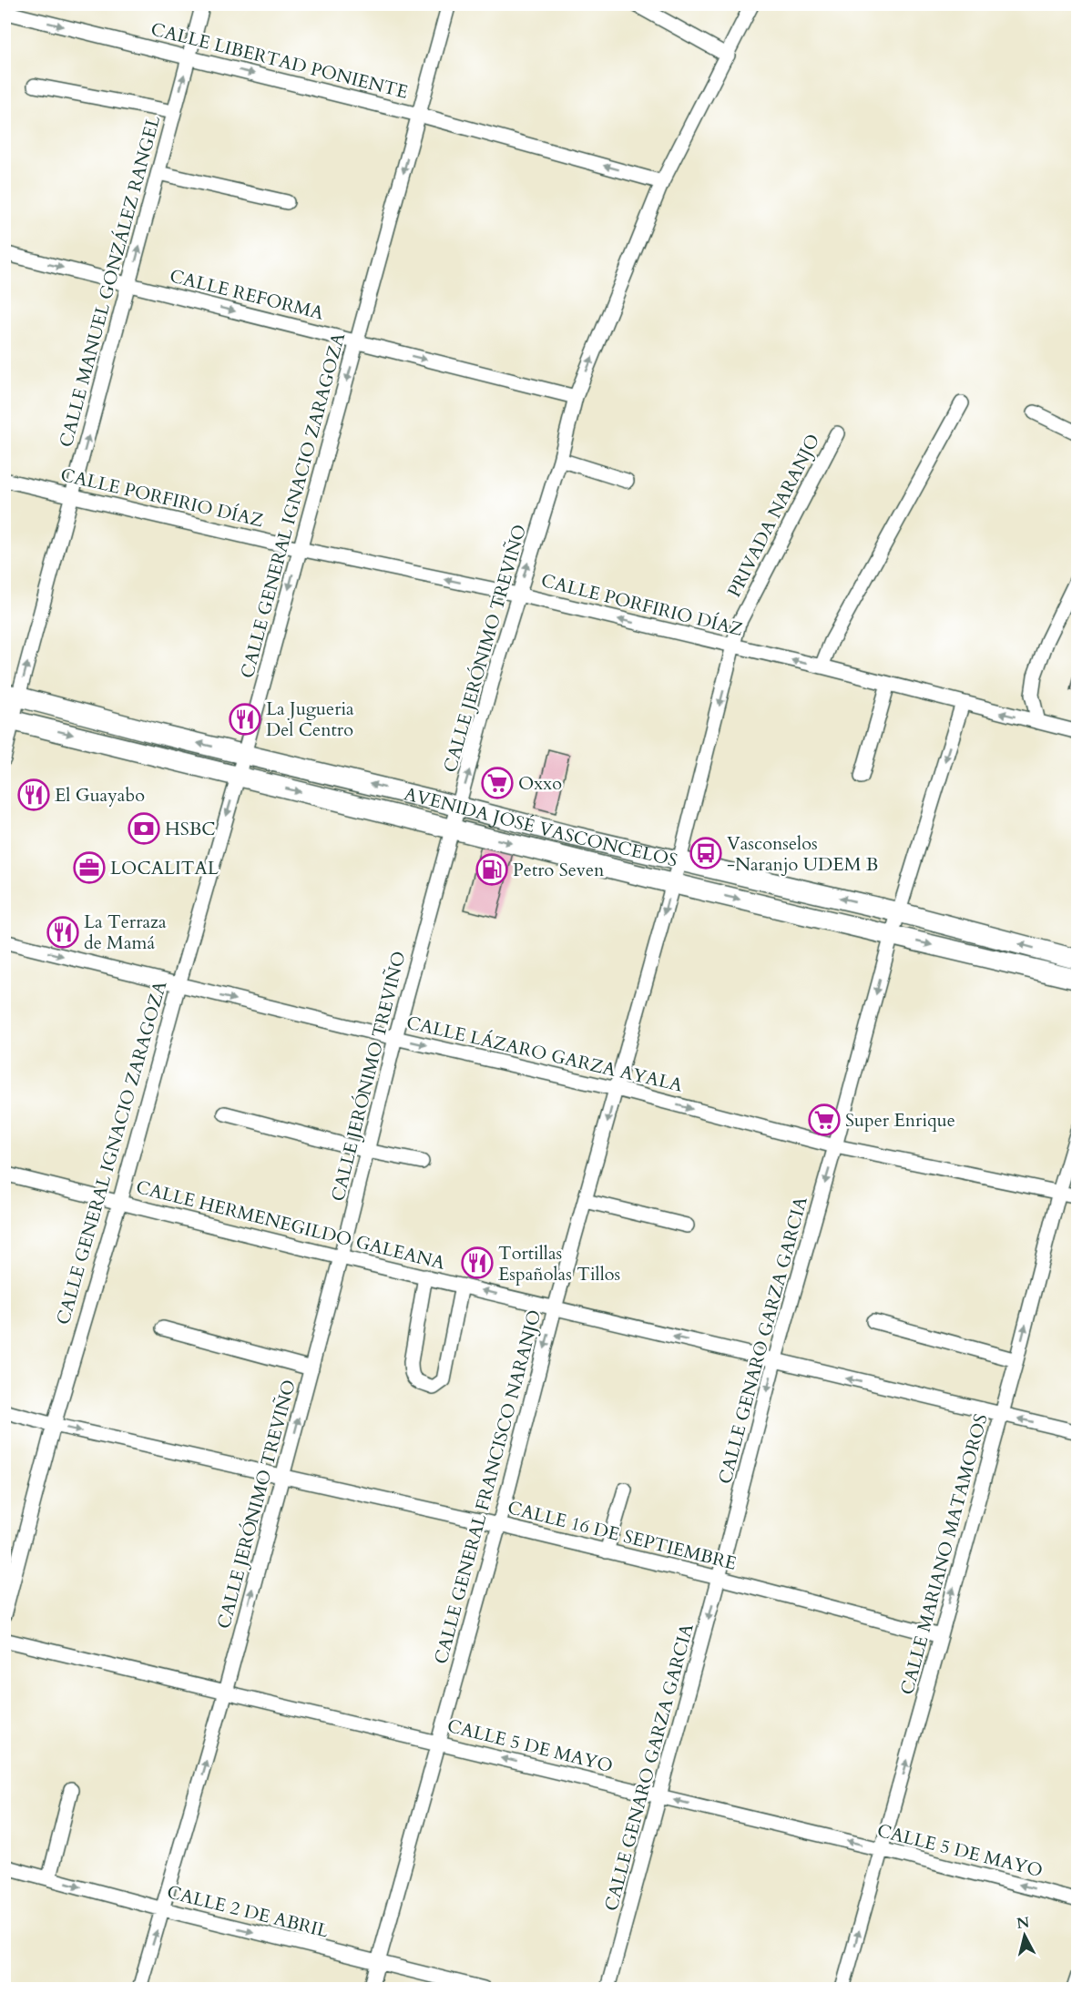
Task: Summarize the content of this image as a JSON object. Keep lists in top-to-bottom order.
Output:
{
  "streets": {
    "main road": ["AVENIDA JOSÉ VASCONCELOS"],
    "street": [
      "CALLE LIBERTAD PONIENTE",
      "CALLE MANUEL GONZÁLEZ RANGEL",
      "CALLE REFORMA",
      "CALLE PORFIRIO DÍAZ",
      "CALLE GENERAL IGNACIO ZARAGOZA",
      "PRIVADA NARANJO",
      "CALLE JERÓNIMO TREVIÑO",
      "CALLE LÁZARO GARZA AYALA",
      "CALLE HERMENEGILDO GALEANA",
      "CALLE GENARO GARZA GARCIA",
      "CALLE GENERAL FRANCISCO NARANJO",
      "CALLE 16 DE SEPTIEMBRE",
      "CALLE MARIANO MATAMOROS",
      "CALLE 5 DE MAYO",
      "CALLE 2 DE ABRIL"
    ]
  },
  "crossings": [
    ["CALLE LIBERTAD PONIENTE", "CALLE MANUEL GONZÁLEZ RANGEL"],
    ["CALLE LIBERTAD PONIENTE", "CALLE GENERAL IGNACIO ZARAGOZA"],
    ["CALLE LIBERTAD PONIENTE", "CALLE JERÓNIMO TREVIÑO"],
    ["CALLE MANUEL GONZÁLEZ RANGEL", "CALLE REFORMA"],
    ["CALLE MANUEL GONZÁLEZ RANGEL", "CALLE PORFIRIO DÍAZ"],
    ["CALLE MANUEL GONZÁLEZ RANGEL", "AVENIDA JOSÉ VASCONCELOS"],
    ["CALLE REFORMA", "CALLE GENERAL IGNACIO ZARAGOZA"],
    ["CALLE REFORMA", "CALLE JERÓNIMO TREVIÑO"],
    ["CALLE PORFIRIO DÍAZ", "CALLE GENERAL IGNACIO ZARAGOZA"],
    ["CALLE PORFIRIO DÍAZ", "PRIVADA NARANJO"],
    ["CALLE PORFIRIO DÍAZ", "CALLE JERÓNIMO TREVIÑO"],
    ["CALLE PORFIRIO DÍAZ", "CALLE GENARO GARZA GARCIA"],
    ["CALLE PORFIRIO DÍAZ", "CALLE GENERAL FRANCISCO NARANJO"],
    ["CALLE GENERAL IGNACIO ZARAGOZA", "AVENIDA JOSÉ VASCONCELOS"],
    ["CALLE GENERAL IGNACIO ZARAGOZA", "CALLE LÁZARO GARZA AYALA"],
    ["CALLE GENERAL IGNACIO ZARAGOZA", "CALLE HERMENEGILDO GALEANA"],
    ["CALLE GENERAL IGNACIO ZARAGOZA", "CALLE 16 DE SEPTIEMBRE"],
    ["PRIVADA NARANJO", "CALLE GENERAL FRANCISCO NARANJO"],
    ["CALLE JERÓNIMO TREVIÑO", "AVENIDA JOSÉ VASCONCELOS"],
    ["CALLE JERÓNIMO TREVIÑO", "CALLE LÁZARO GARZA AYALA"],
    ["CALLE JERÓNIMO TREVIÑO", "CALLE HERMENEGILDO GALEANA"],
    ["CALLE JERÓNIMO TREVIÑO", "CALLE 16 DE SEPTIEMBRE"],
    ["CALLE JERÓNIMO TREVIÑO", "CALLE 5 DE MAYO"],
    ["CALLE JERÓNIMO TREVIÑO", "CALLE 2 DE ABRIL"],
    ["AVENIDA JOSÉ VASCONCELOS", "CALLE GENARO GARZA GARCIA"],
    ["AVENIDA JOSÉ VASCONCELOS", "CALLE GENERAL FRANCISCO NARANJO"],
    ["CALLE LÁZARO GARZA AYALA", "CALLE GENARO GARZA GARCIA"],
    ["CALLE LÁZARO GARZA AYALA", "CALLE GENERAL FRANCISCO NARANJO"],
    ["CALLE LÁZARO GARZA AYALA", "CALLE MARIANO MATAMOROS"],
    ["CALLE HERMENEGILDO GALEANA", "CALLE GENARO GARZA GARCIA"],
    ["CALLE HERMENEGILDO GALEANA", "CALLE GENERAL FRANCISCO NARANJO"],
    ["CALLE HERMENEGILDO GALEANA", "CALLE MARIANO MATAMOROS"],
    ["CALLE GENARO GARZA GARCIA", "CALLE 16 DE SEPTIEMBRE"],
    ["CALLE GENARO GARZA GARCIA", "CALLE 5 DE MAYO"],
    ["CALLE GENERAL FRANCISCO NARANJO", "CALLE 16 DE SEPTIEMBRE"],
    ["CALLE GENERAL FRANCISCO NARANJO", "CALLE 5 DE MAYO"],
    ["CALLE GENERAL FRANCISCO NARANJO", "CALLE 2 DE ABRIL"],
    ["CALLE 16 DE SEPTIEMBRE", "CALLE MARIANO MATAMOROS"],
    ["CALLE MARIANO MATAMOROS", "CALLE 5 DE MAYO"]
  ],
  "one_way": [
    "CALLE MANUEL GONZÁLEZ RANGEL",
    "CALLE REFORMA",
    "CALLE PORFIRIO DÍAZ",
    "CALLE GENERAL IGNACIO ZARAGOZA",
    "CALLE JERÓNIMO TREVIÑO",
    "CALLE GENARO GARZA GARCIA",
    "CALLE GENERAL FRANCISCO NARANJO",
    "CALLE MARIANO MATAMOROS",
    "CALLE 5 DE MAYO",
    "CALLE 2 DE ABRIL"
  ],
  "places": {
    "restaurant": [
      "La Jugueria Del Centro",
      "El Guayabo",
      "La Terraza de Mamá",
      "Tortillas Españolas Tillos"
    ],
    "supermarket": ["Oxxo", "Super Enrique"],
    "bank": ["HSBC"],
    "bus stop": ["Vasconselos -Naranjo UDEM B"],
    "office": ["LOCALITAL"],
    "fuel station": ["Petro Seven"]
  },
  "north": "top"
}
